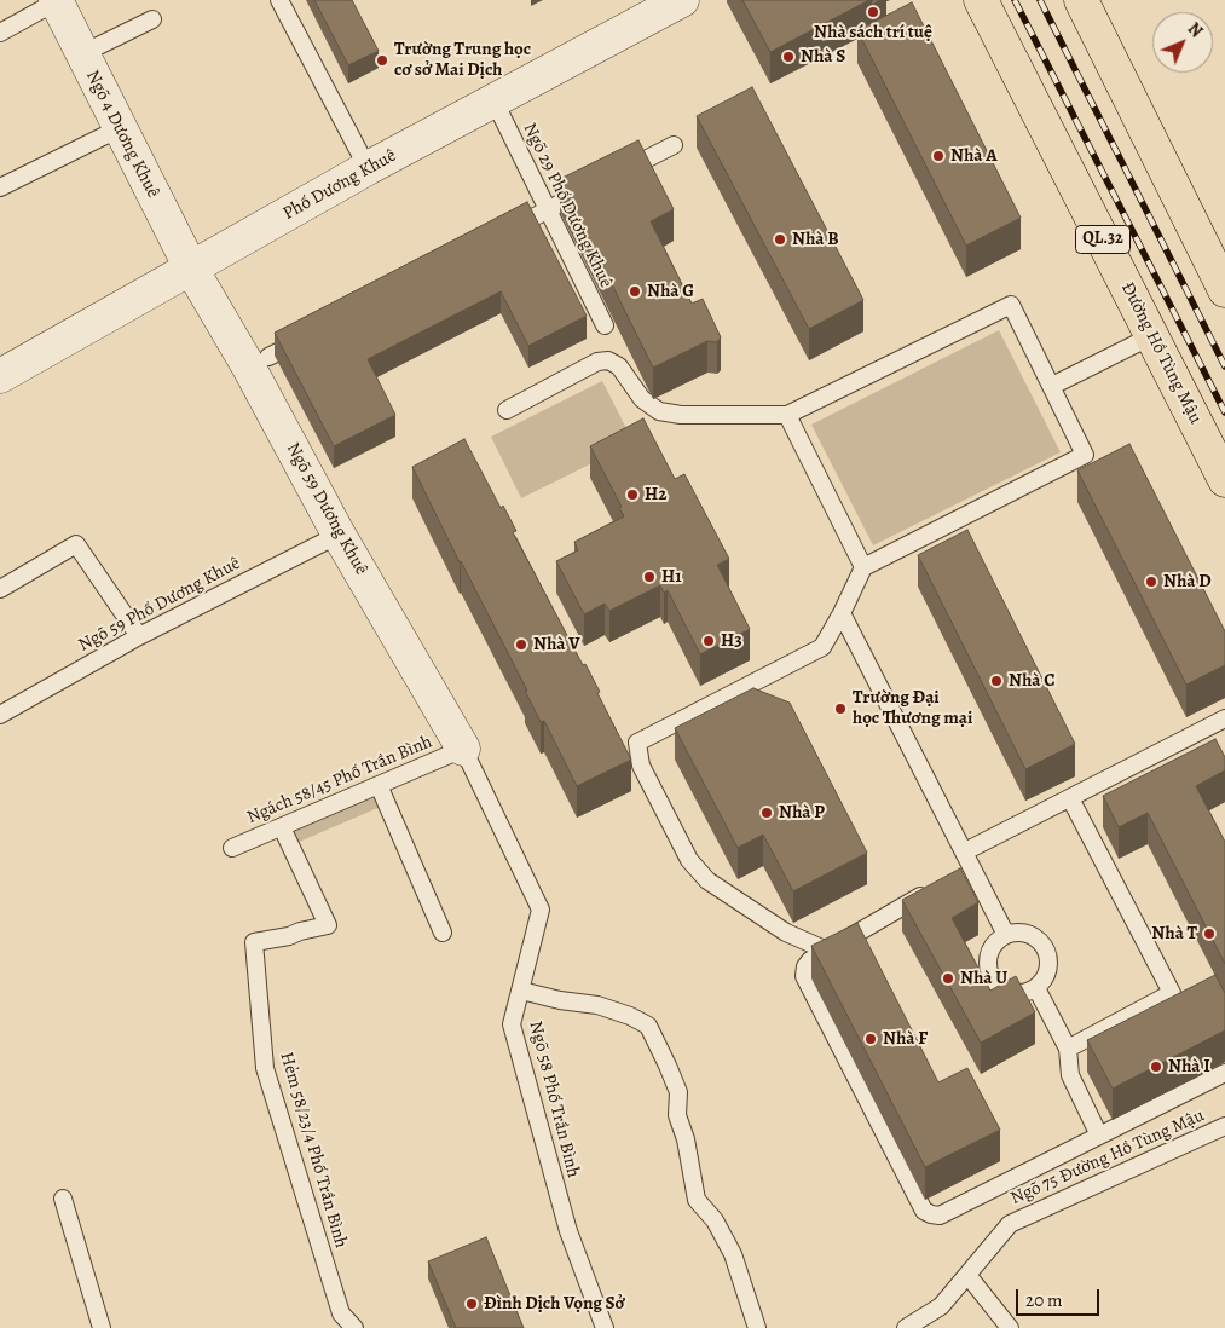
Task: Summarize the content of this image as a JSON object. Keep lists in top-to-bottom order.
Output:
{
  "streets": {
    "highway": ["QL.32", "Đường Hồ Tùng Mậu"],
    "street": ["Ngõ 4 Dương Khuê", "Phố Dương Khuê", "Ngõ 59 Dương Khuê"],
    "lane": [
      "Ngõ 29 Phố Dương Khuê",
      "Ngõ 59 Phố Dương Khuê",
      "Ngách 58/45 Phố Trần Bình",
      "Ngõ 58 Phố Trần Bình",
      "Hẻm 58/23/4 Phố Trần Bình",
      "Ngõ 75 Đường Hồ Tùng Mậu"
    ]
  },
  "crossings": [
    ["Ngõ 4 Dương Khuê", "Phố Dương Khuê"],
    ["Ngõ 4 Dương Khuê", "Ngõ 59 Dương Khuê"],
    ["Phố Dương Khuê", "Ngõ 29 Phố Dương Khuê"],
    ["Phố Dương Khuê", "Ngõ 59 Dương Khuê"],
    ["Ngõ 59 Dương Khuê", "Ngõ 59 Phố Dương Khuê"],
    ["Ngõ 59 Dương Khuê", "Ngách 58/45 Phố Trần Bình"],
    ["Ngõ 59 Dương Khuê", "Ngõ 58 Phố Trần Bình"],
    ["Ngách 58/45 Phố Trần Bình", "Ngõ 58 Phố Trần Bình"],
    ["Ngách 58/45 Phố Trần Bình", "Hẻm 58/23/4 Phố Trần Bình"]
  ],
  "places": [
    "Nhà sách trí tuệ",
    "Nhà S",
    "Trường Trung học cơ sở Mai Dịch",
    "Nhà A",
    "Nhà B",
    "Nhà G",
    "H2",
    "H1",
    "Nhà D",
    "H3",
    "Nhà V",
    "Nhà C",
    "Trường Đại học Thương mại",
    "Nhà P",
    "Nhà T",
    "Nhà U",
    "Nhà F",
    "Nhà I",
    "Đình Dịch Vọng Sở"
  ],
  "scale_bar": "20 m",
  "north": "top right"
}
